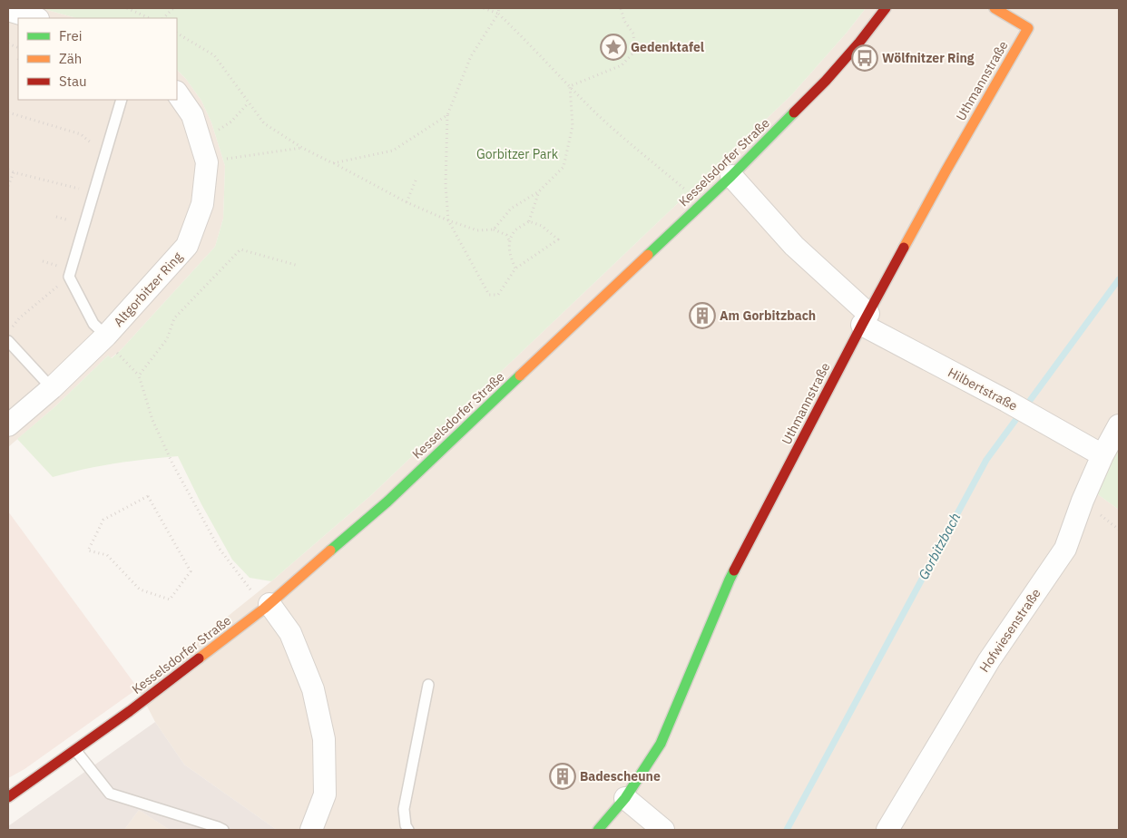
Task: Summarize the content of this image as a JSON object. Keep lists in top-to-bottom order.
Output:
{
  "streets": {
    "main road": ["Uthmannstraße", "Kesselsdorfer Straße"],
    "street": ["Altgorbitzer Ring", "Hilbertstraße", "Hofwiesenstraße"]
  },
  "crossings": [
    ["Uthmannstraße", "Hilbertstraße"],
    ["Kesselsdorfer Straße", "Hilbertstraße"],
    ["Hilbertstraße", "Hofwiesenstraße"]
  ],
  "water": ["Gorbitzbach"],
  "parks": ["Gorbitzer Park"],
  "places": {
    "place": ["Gedenktafel"],
    "bus stop": ["Wölfnitzer Ring"],
    "building": ["Am Gorbitzbach", "Badescheune"]
  },
  "legend": ["Frei", "Zäh", "Stau"]
}
